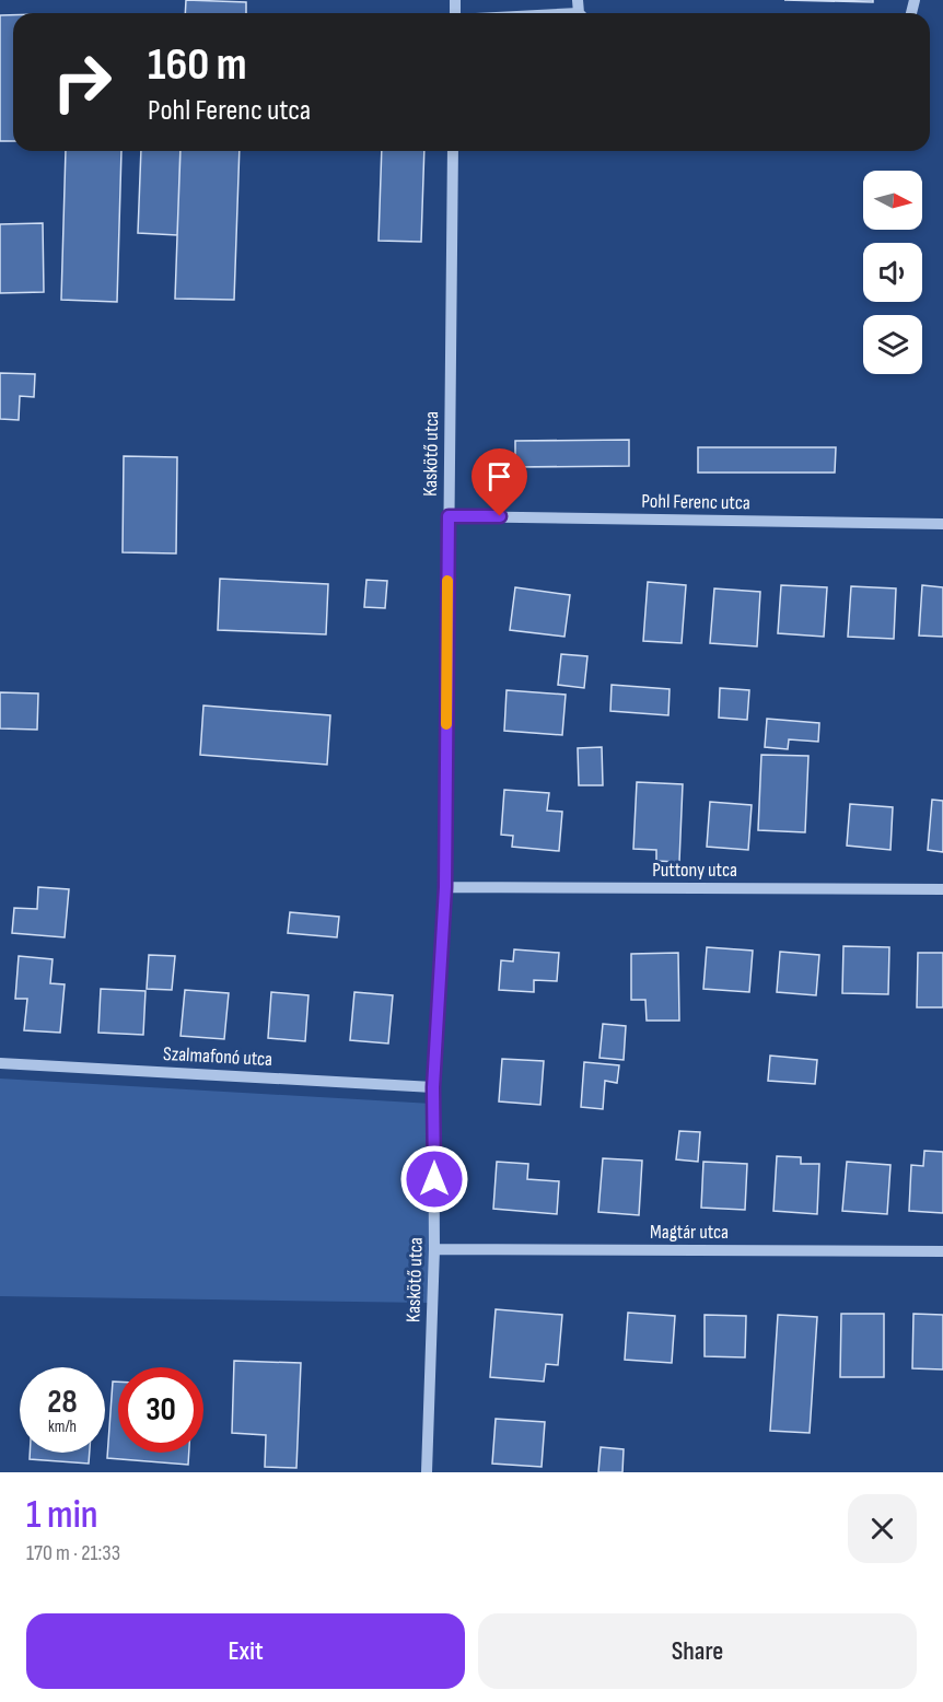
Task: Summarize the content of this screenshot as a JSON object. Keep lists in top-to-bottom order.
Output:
{
  "streets": {
    "street": [
      "Kaskötő utca",
      "Pohl Ferenc utca",
      "Puttony utca",
      "Szalmafonó utca",
      "Magtár utca"
    ]
  },
  "crossings": [
    ["Kaskötő utca", "Pohl Ferenc utca"],
    ["Kaskötő utca", "Puttony utca"],
    ["Kaskötő utca", "Szalmafonó utca"],
    ["Kaskötő utca", "Magtár utca"]
  ],
  "north": "right",
  "page": {
    "turn": ["160 m", "Pohl Ferenc utca"],
    "speed": "28 km/h",
    "limit": "30",
    "heading": ["1 min", "170 m · 21:33"],
    "buttons": ["Exit", "Share"]
  }
}
